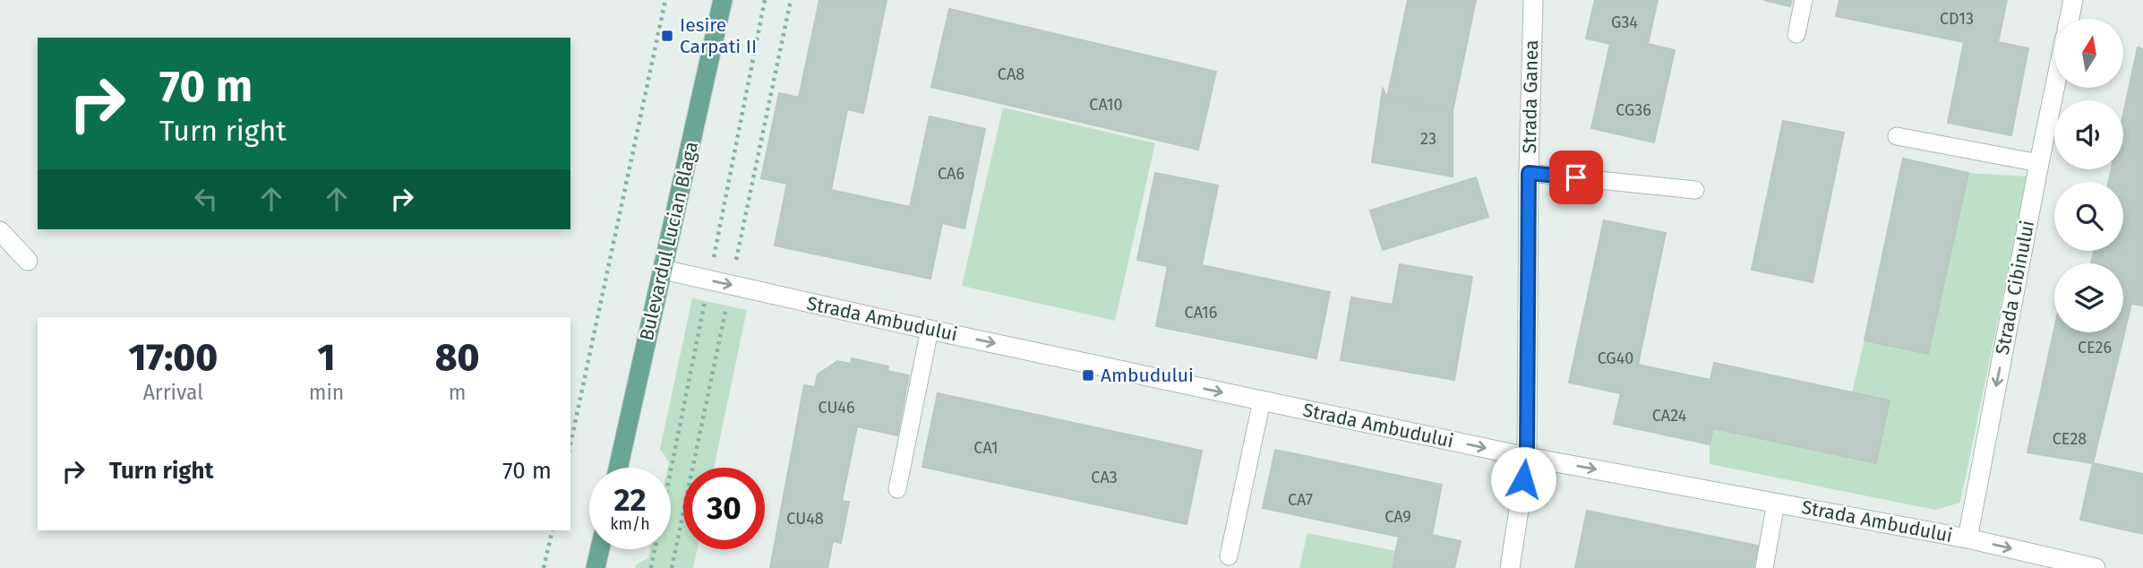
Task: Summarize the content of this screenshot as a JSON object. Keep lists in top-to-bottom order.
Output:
{
  "streets": {
    "main road": ["Bulevardul Lucian Blaga"],
    "street": ["Strada Ganea", "Strada Cibinului", "Strada Ambudului"]
  },
  "crossings": [
    ["Strada Ganea", "Strada Ambudului"],
    ["Bulevardul Lucian Blaga", "Strada Ambudului"],
    ["Strada Cibinului", "Strada Ambudului"]
  ],
  "one_way": ["Strada Cibinului", "Strada Ambudului"],
  "places": {
    "transit": ["Iesire Carpati II", "Ambudului"]
  },
  "house_numbers": [
    "CD13",
    "G34",
    "CA8",
    "CA10",
    "CG36",
    "23",
    "CA6",
    "CA16",
    "CE26",
    "CG40",
    "CU46",
    "CA24",
    "CE28",
    "CA1",
    "CA3",
    "CA7",
    "CA9",
    "CU48"
  ],
  "north": "top",
  "page": {
    "turn": ["70 m", "Turn right"],
    "eta": [
      "17:00",
      "Arrival",
      "1",
      "min",
      "80",
      "m"
    ],
    "list": [
      {
        "name": "Turn right",
        "value": "70 m"
      }
    ],
    "speed": "22 km/h",
    "limit": "30"
  }
}
